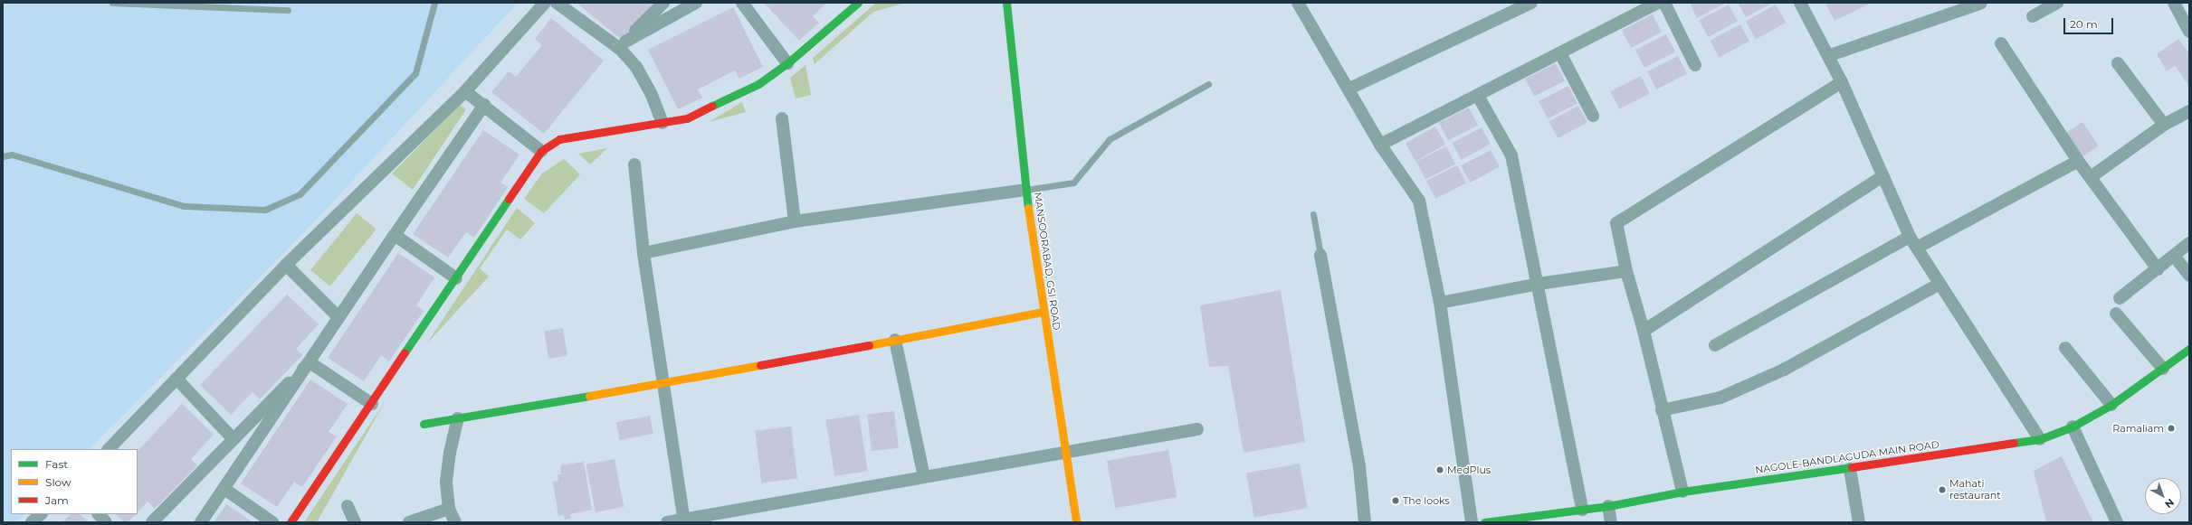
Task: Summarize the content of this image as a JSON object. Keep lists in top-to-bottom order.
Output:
{
  "streets": {
    "street": ["MANSOORABAD, GSI ROAD", "NAGOLE-BANDLAGUDA MAIN ROAD"]
  },
  "places": [
    "Ramaliam",
    "MedPlus",
    "Mahati restaurant",
    "The looks"
  ],
  "legend": ["Fast", "Slow", "Jam"],
  "scale_bar": "20 m",
  "north": "bottom right"
}
